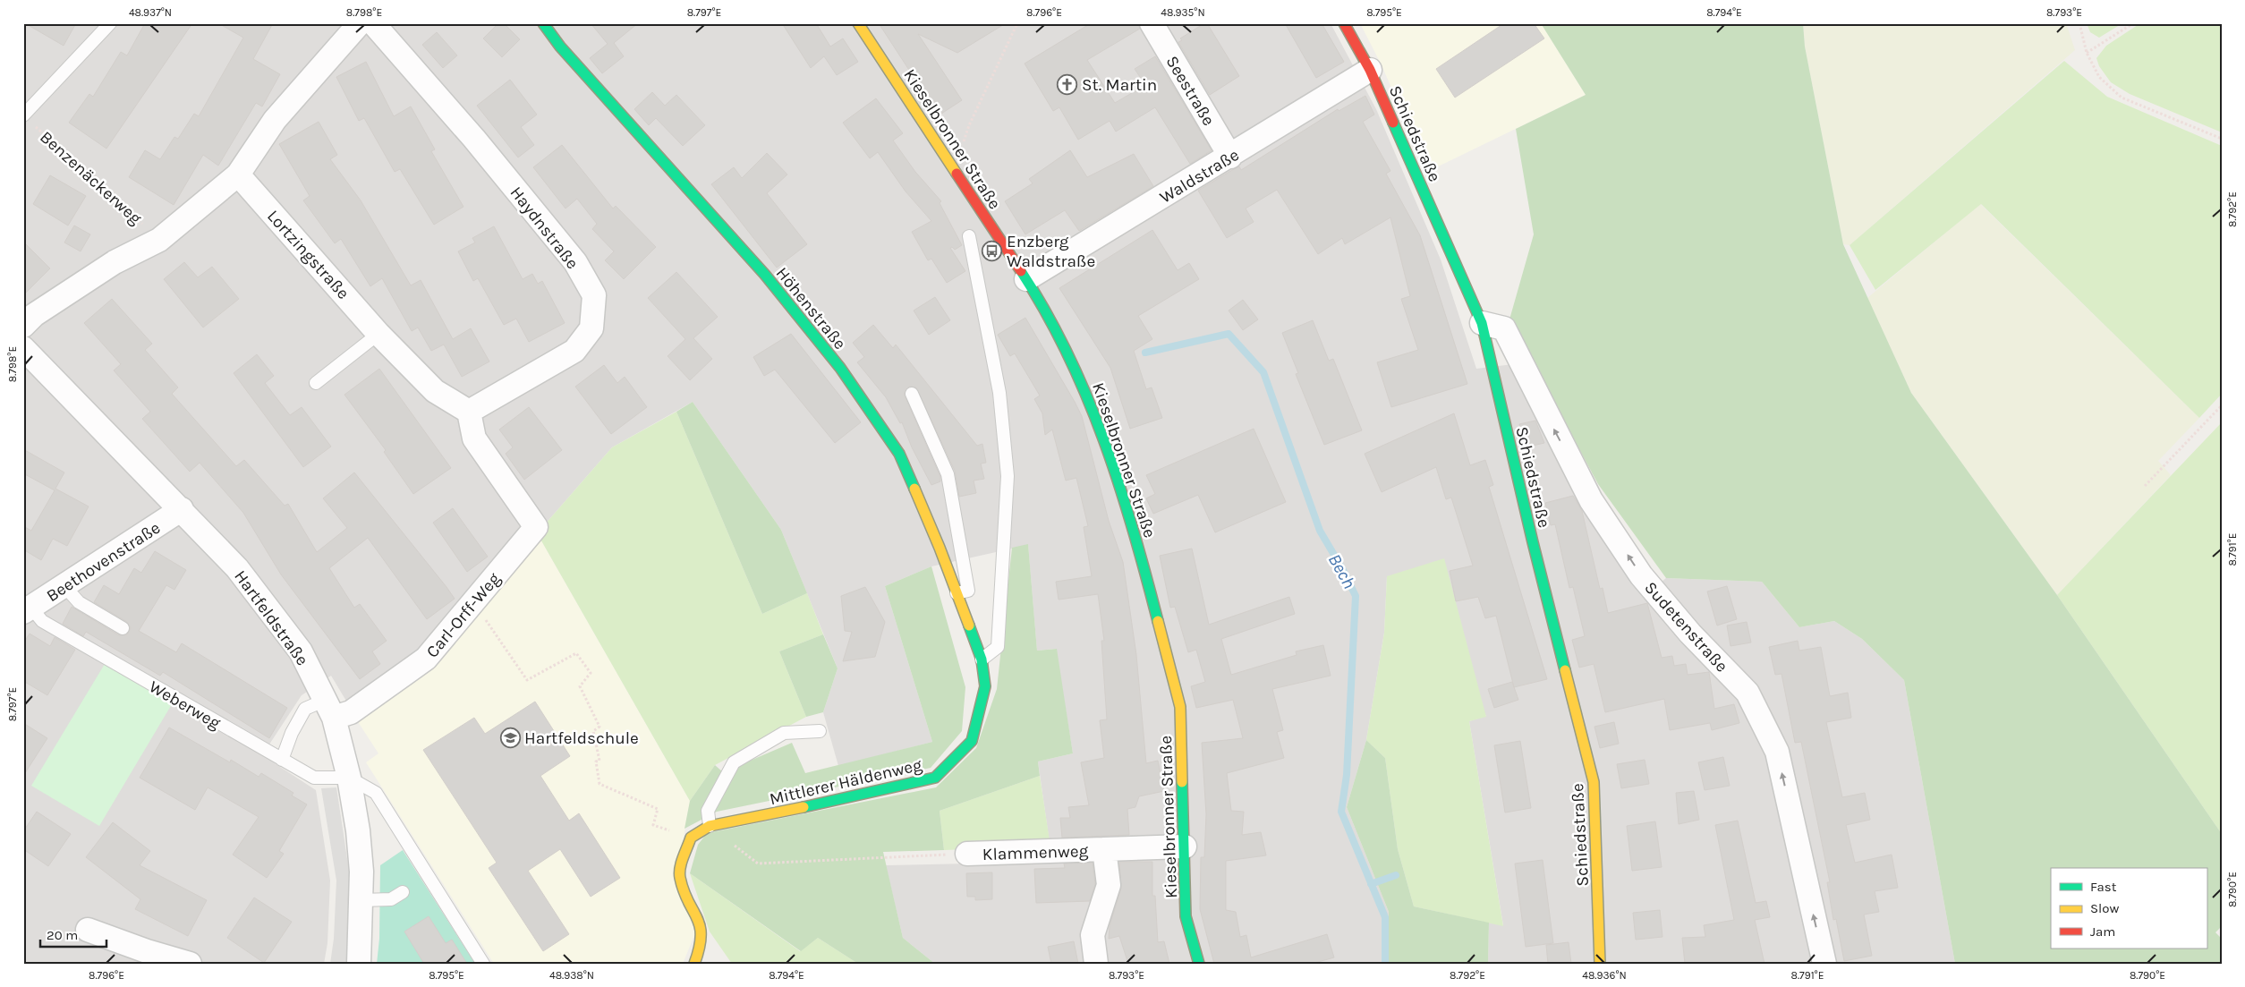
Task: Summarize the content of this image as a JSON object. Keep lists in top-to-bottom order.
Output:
{
  "streets": {
    "street": [
      "Seestraße",
      "Schiedstraße",
      "Kieselbronner Straße",
      "Waldstraße",
      "Haydnstraße",
      "Lortzingstraße",
      "Höhenstraße",
      "Beethovenstraße",
      "Carl-Orff-Weg",
      "Hartfeldstraße",
      "Sudetenstraße",
      "Mittlerer Häldenweg",
      "Klammenweg"
    ],
    "lane": ["Weberweg"],
    "path": ["Benzenäckerweg"]
  },
  "crossings": [
    ["Seestraße", "Waldstraße"],
    ["Schiedstraße", "Waldstraße"],
    ["Schiedstraße", "Sudetenstraße"],
    ["Kieselbronner Straße", "Waldstraße"],
    ["Kieselbronner Straße", "Klammenweg"],
    ["Haydnstraße", "Lortzingstraße"],
    ["Haydnstraße", "Carl-Orff-Weg"],
    ["Lortzingstraße", "Carl-Orff-Weg"],
    ["Höhenstraße", "Mittlerer Häldenweg"],
    ["Beethovenstraße", "Hartfeldstraße"],
    ["Beethovenstraße", "Weberweg"],
    ["Carl-Orff-Weg", "Hartfeldstraße"],
    ["Hartfeldstraße", "Weberweg"]
  ],
  "one_way": ["Sudetenstraße"],
  "water": ["Bech"],
  "places": {
    "church": ["St. Martin"],
    "bus stop": ["Enzberg Waldstraße"],
    "school or university": ["Hartfeldschule"]
  },
  "legend": ["Fast", "Slow", "Jam"],
  "scale_bar": "20 m",
  "coordinates": [
    "48.937°N",
    "8.798°E",
    "8.797°E",
    "8.796°E",
    "48.935°N",
    "8.795°E",
    "8.794°E",
    "8.793°E",
    "8.792°E",
    "8.791°E",
    "8.790°E",
    "48.938°N",
    "48.936°N"
  ]
}
